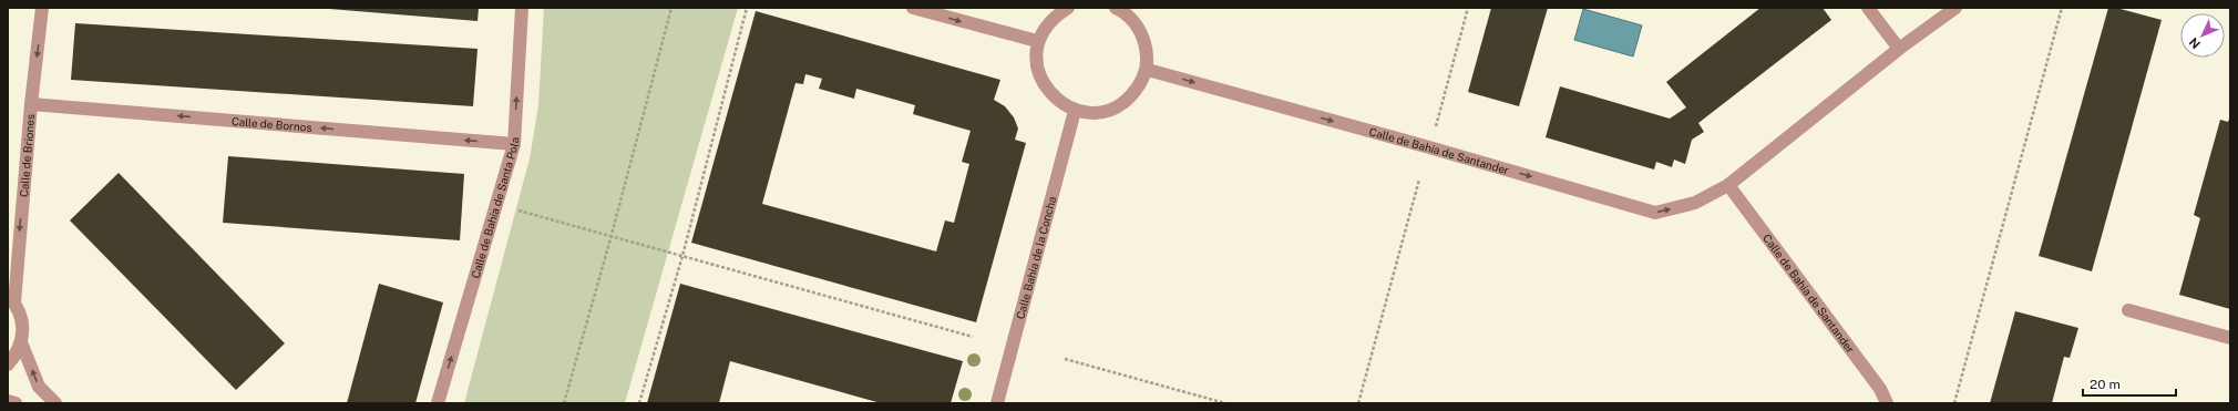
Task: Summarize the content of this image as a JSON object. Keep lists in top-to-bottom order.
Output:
{
  "streets": {
    "street": [
      "Calle de Bornos",
      "Calle de Bahía de Santander",
      "Calle de Briones",
      "Calle de Bahía de Santa Pola",
      "Calle Bahía de la Concha"
    ]
  },
  "crossings": [
    ["Calle de Bornos", "Calle de Briones"],
    ["Calle de Bornos", "Calle de Bahía de Santa Pola"]
  ],
  "one_way": [
    "Calle de Bornos",
    "Calle de Bahía de Santander",
    "Calle de Briones",
    "Calle de Bahía de Santa Pola"
  ],
  "scale_bar": "20 m",
  "north": "bottom left"
}
